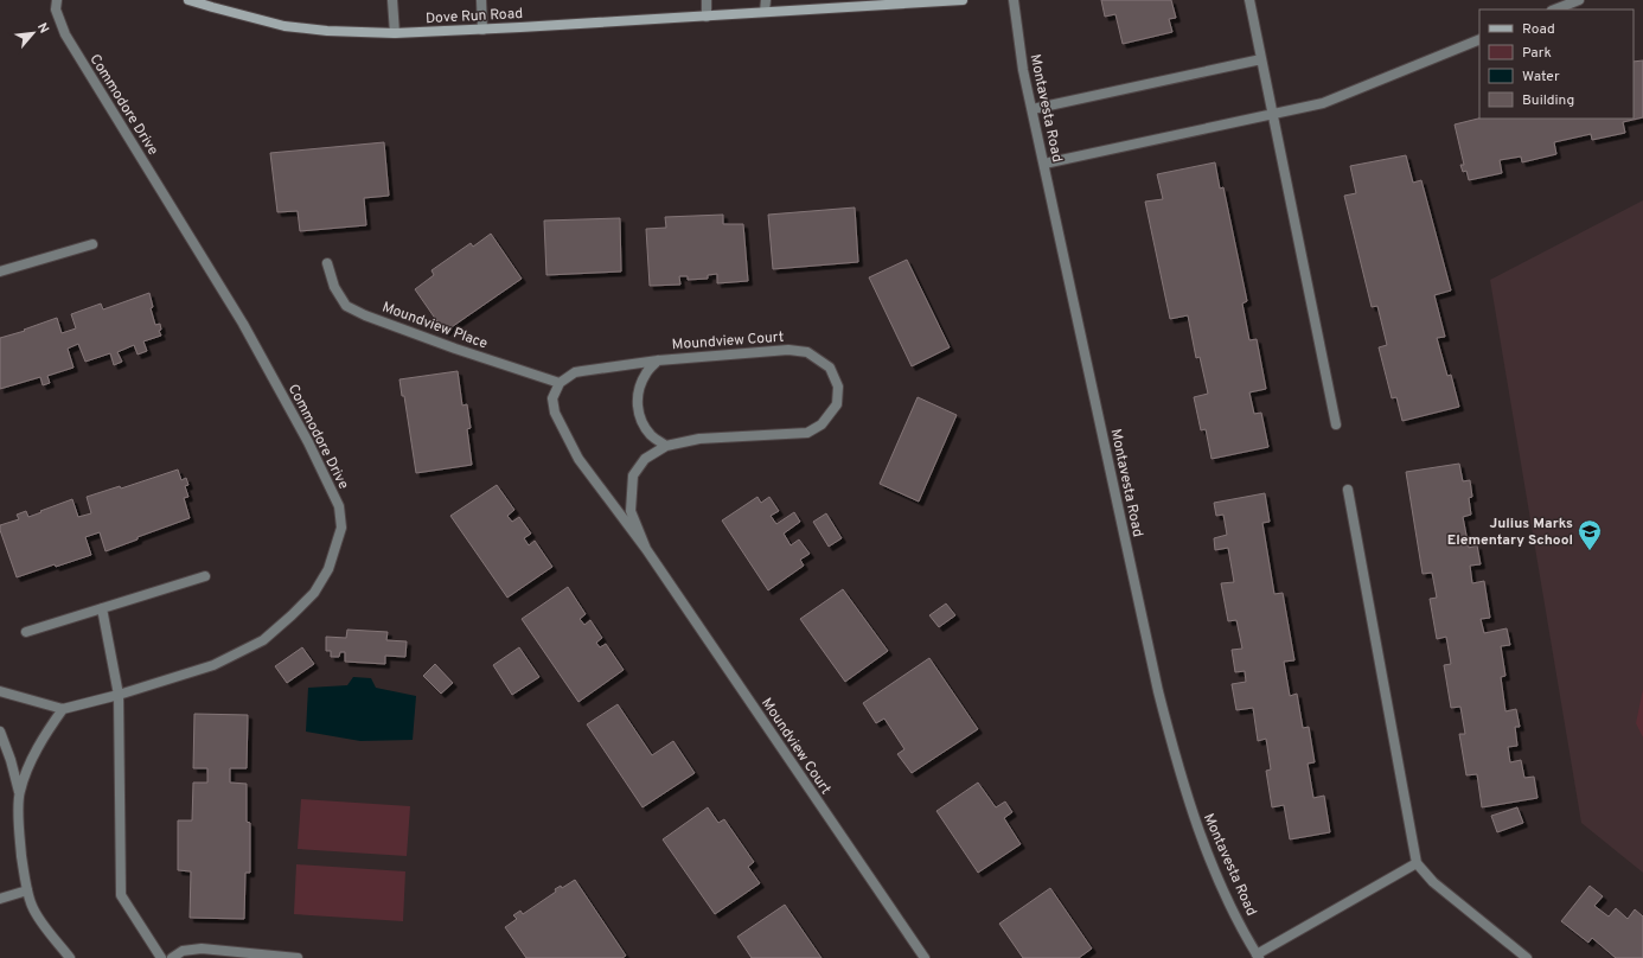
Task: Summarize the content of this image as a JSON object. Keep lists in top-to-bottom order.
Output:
{
  "streets": {
    "street": [
      "Dove Run Road",
      "Commodore Drive",
      "Montavesta Road",
      "Moundview Place",
      "Moundview Court"
    ]
  },
  "crossings": [
    ["Moundview Place", "Moundview Court"]
  ],
  "places": {
    "school or university": ["Julius Marks Elementary School"]
  },
  "legend": [
    "Road",
    "Park",
    "Water",
    "Building"
  ],
  "north": "top right"
}
